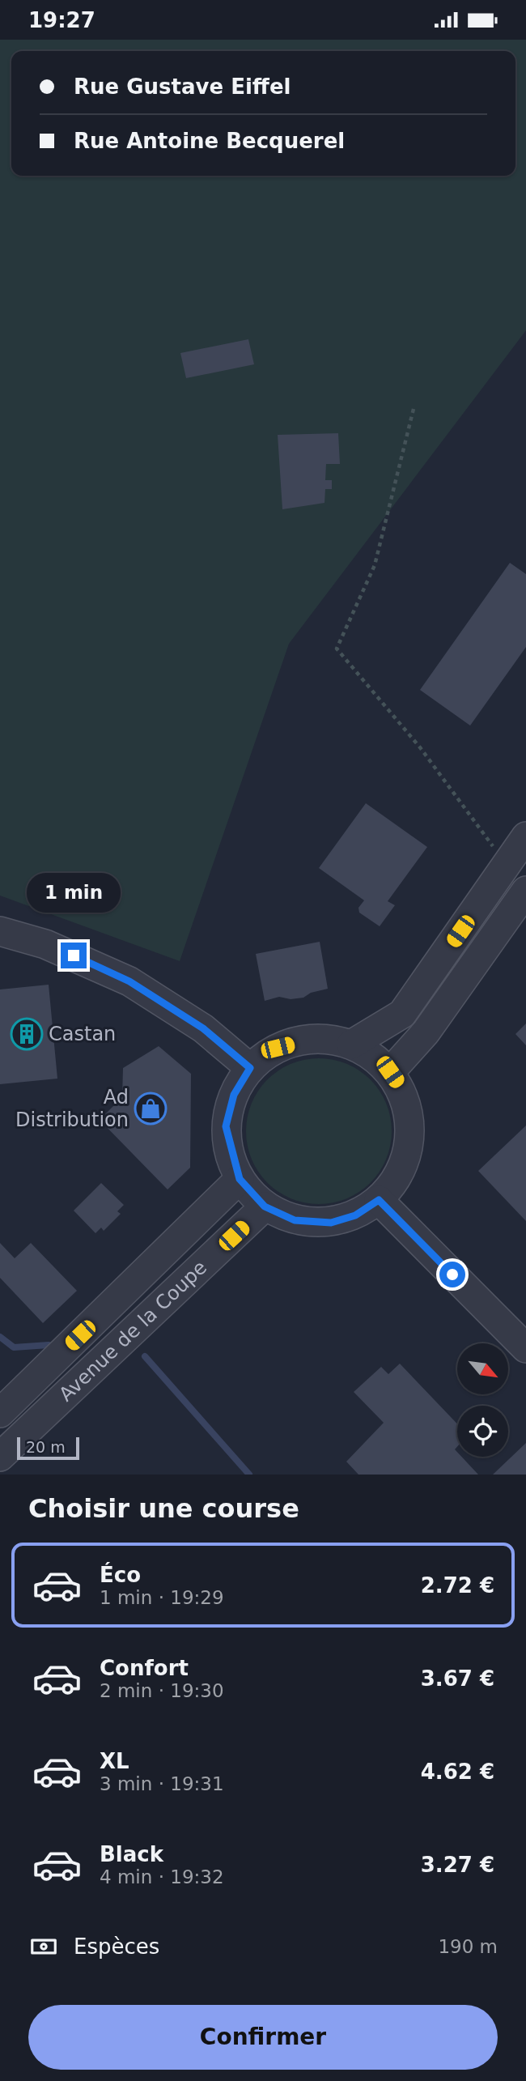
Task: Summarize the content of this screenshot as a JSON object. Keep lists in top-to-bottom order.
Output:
{
  "streets": {
    "street": ["Avenue de la Coupe"]
  },
  "places": {
    "building": ["Castan"],
    "shop": ["Ad Distribution"]
  },
  "scale_bar": "20 m",
  "north": "bottom right",
  "page": {
    "status": "19:27",
    "banner": ["Rue Gustave Eiffel", "Rue Antoine Becquerel"],
    "bubble": "1 min",
    "scale": "20 m",
    "heading": "Choisir une course",
    "list": [
      {
        "name": "Éco",
        "note": "1 min · 19:29",
        "value": "2.72 €"
      },
      {
        "name": "Confort",
        "note": "2 min · 19:30",
        "value": "3.67 €"
      },
      {
        "name": "XL",
        "note": "3 min · 19:31",
        "value": "4.62 €"
      },
      {
        "name": "Black",
        "note": "4 min · 19:32",
        "value": "3.27 €"
      }
    ],
    "pay": ["Espèces", "190 m"],
    "buttons": "Confirmer"
  }
}
